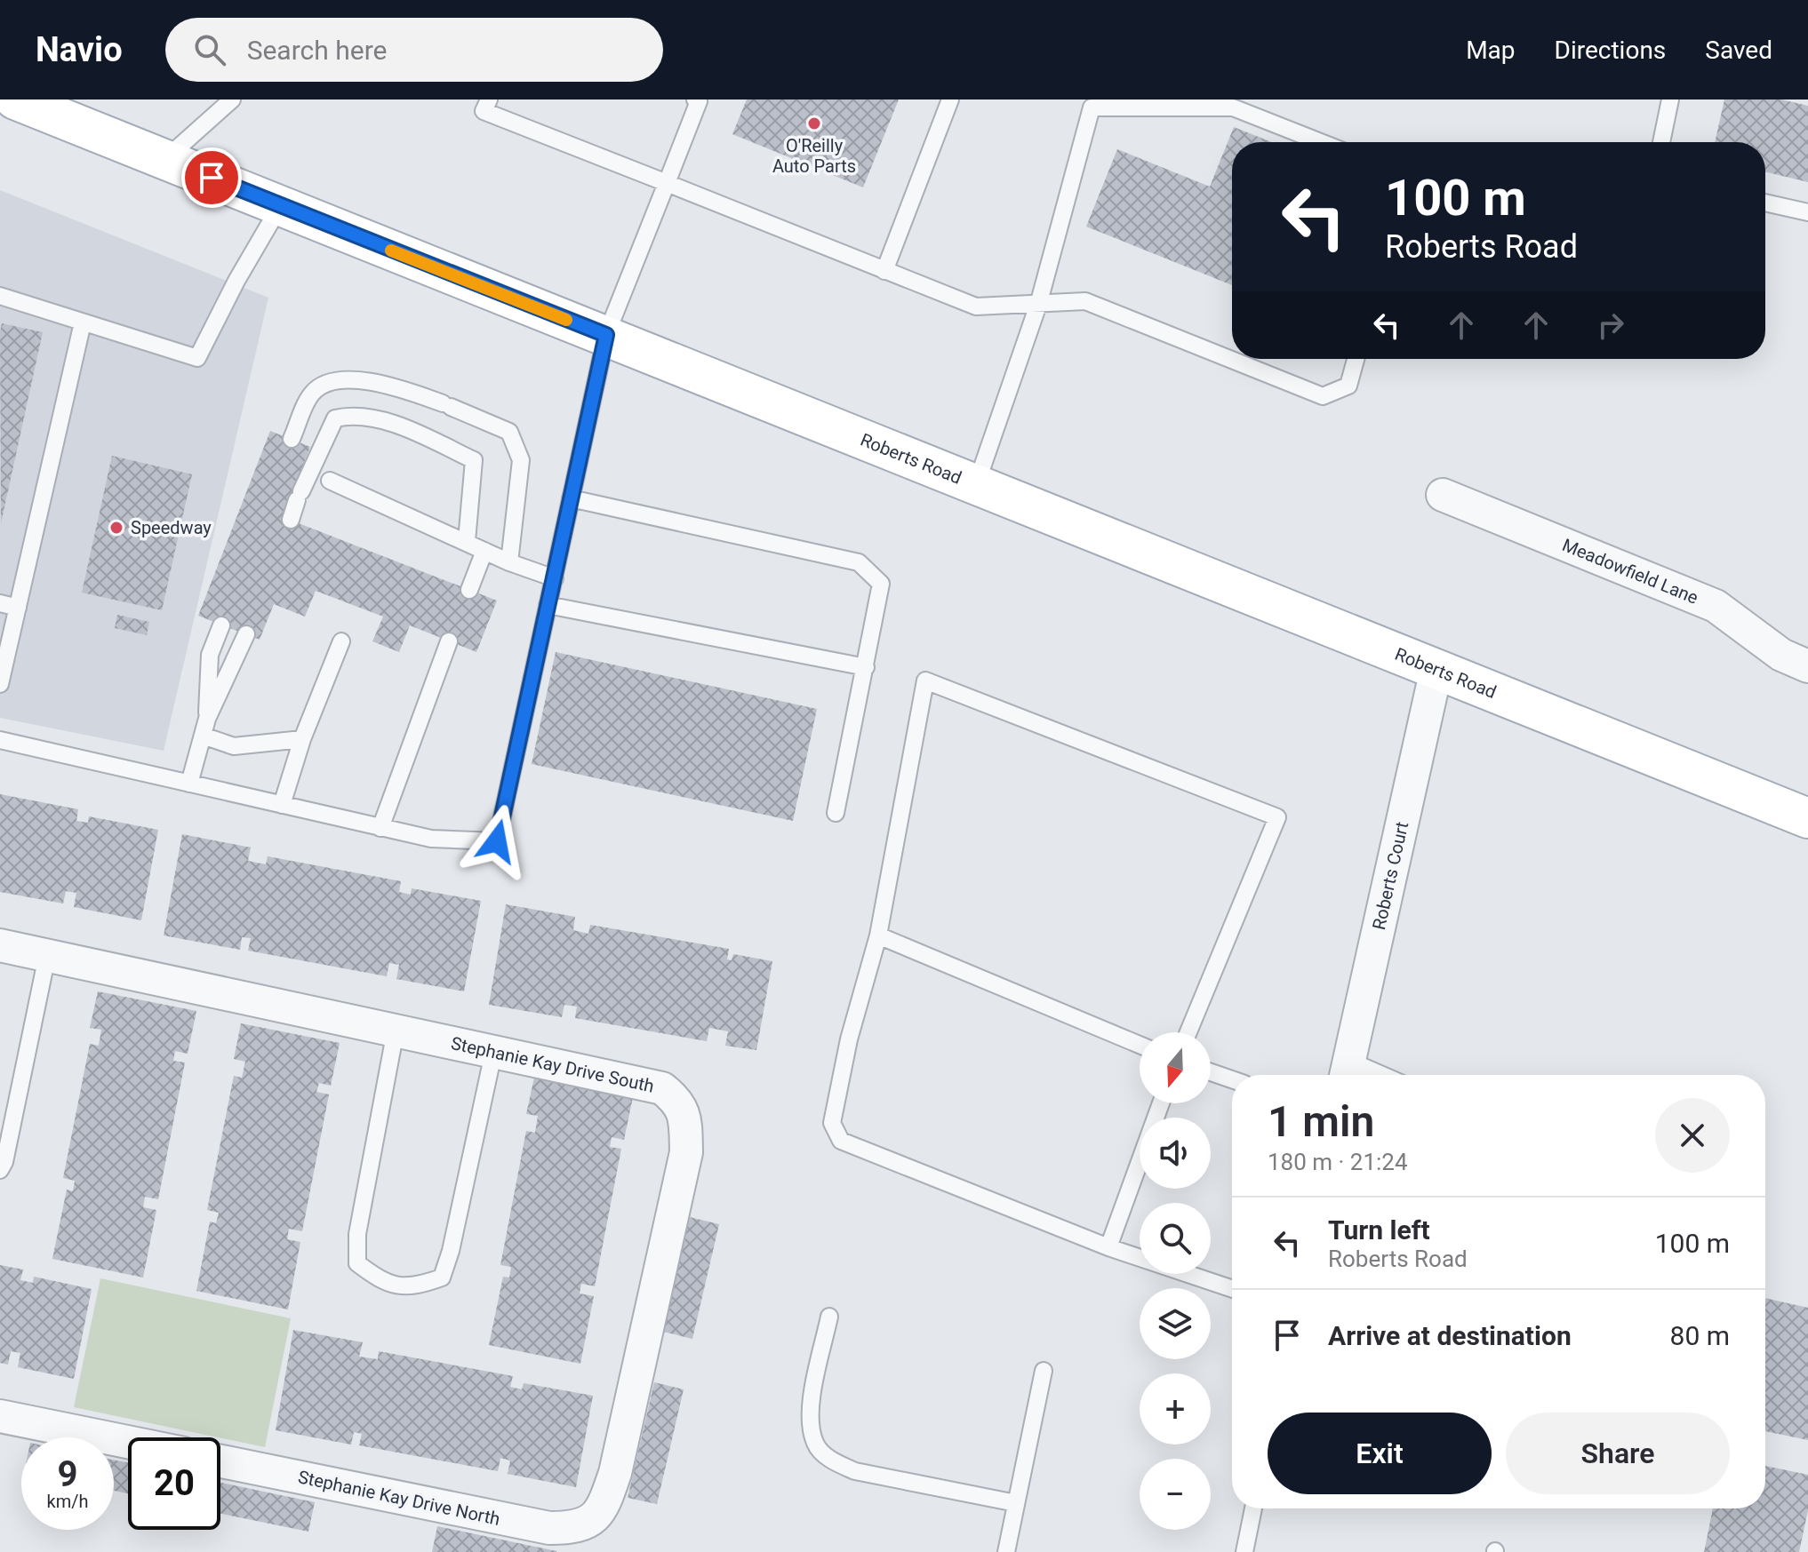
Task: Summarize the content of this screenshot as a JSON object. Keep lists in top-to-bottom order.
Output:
{
  "streets": {
    "main road": ["Roberts Road"],
    "street": [
      "Meadowfield Lane",
      "Roberts Court",
      "Stephanie Kay Drive South",
      "Stephanie Kay Drive North"
    ]
  },
  "crossings": [
    ["Roberts Road", "Roberts Court"],
    ["Stephanie Kay Drive South", "Stephanie Kay Drive North"]
  ],
  "places": ["O'Reilly Auto Parts", "Speedway"],
  "north": "bottom",
  "page": {
    "header": "Navio",
    "search": "Search here",
    "nav": ["Map", "Directions", "Saved"],
    "turn": ["100 m", "Roberts Road"],
    "map_buttons": ["+", "−"],
    "heading": ["1 min", "180 m · 21:24"],
    "list": [
      {
        "name": "Turn left",
        "note": "Roberts Road",
        "value": "100 m"
      },
      {
        "name": "Arrive at destination",
        "value": "80 m"
      }
    ],
    "buttons": ["Exit", "Share"],
    "speed": "9 km/h",
    "limit": "20"
  }
}
